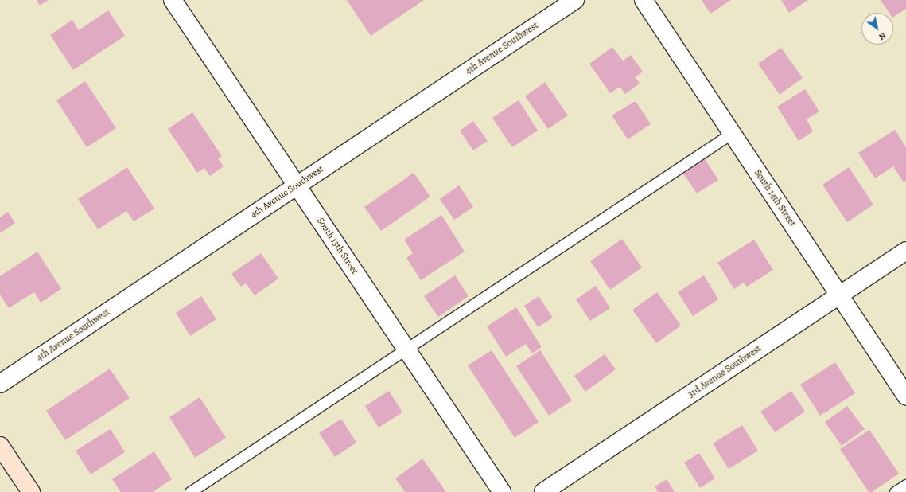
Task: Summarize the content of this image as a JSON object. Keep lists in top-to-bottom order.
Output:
{
  "streets": {
    "street": [
      "4th Avenue Southwest",
      "South 14th Street",
      "South 13th Street",
      "3rd Avenue Southwest"
    ]
  },
  "crossings": [
    ["4th Avenue Southwest", "South 13th Street"],
    ["South 14th Street", "3rd Avenue Southwest"]
  ],
  "north": "bottom right"
}
